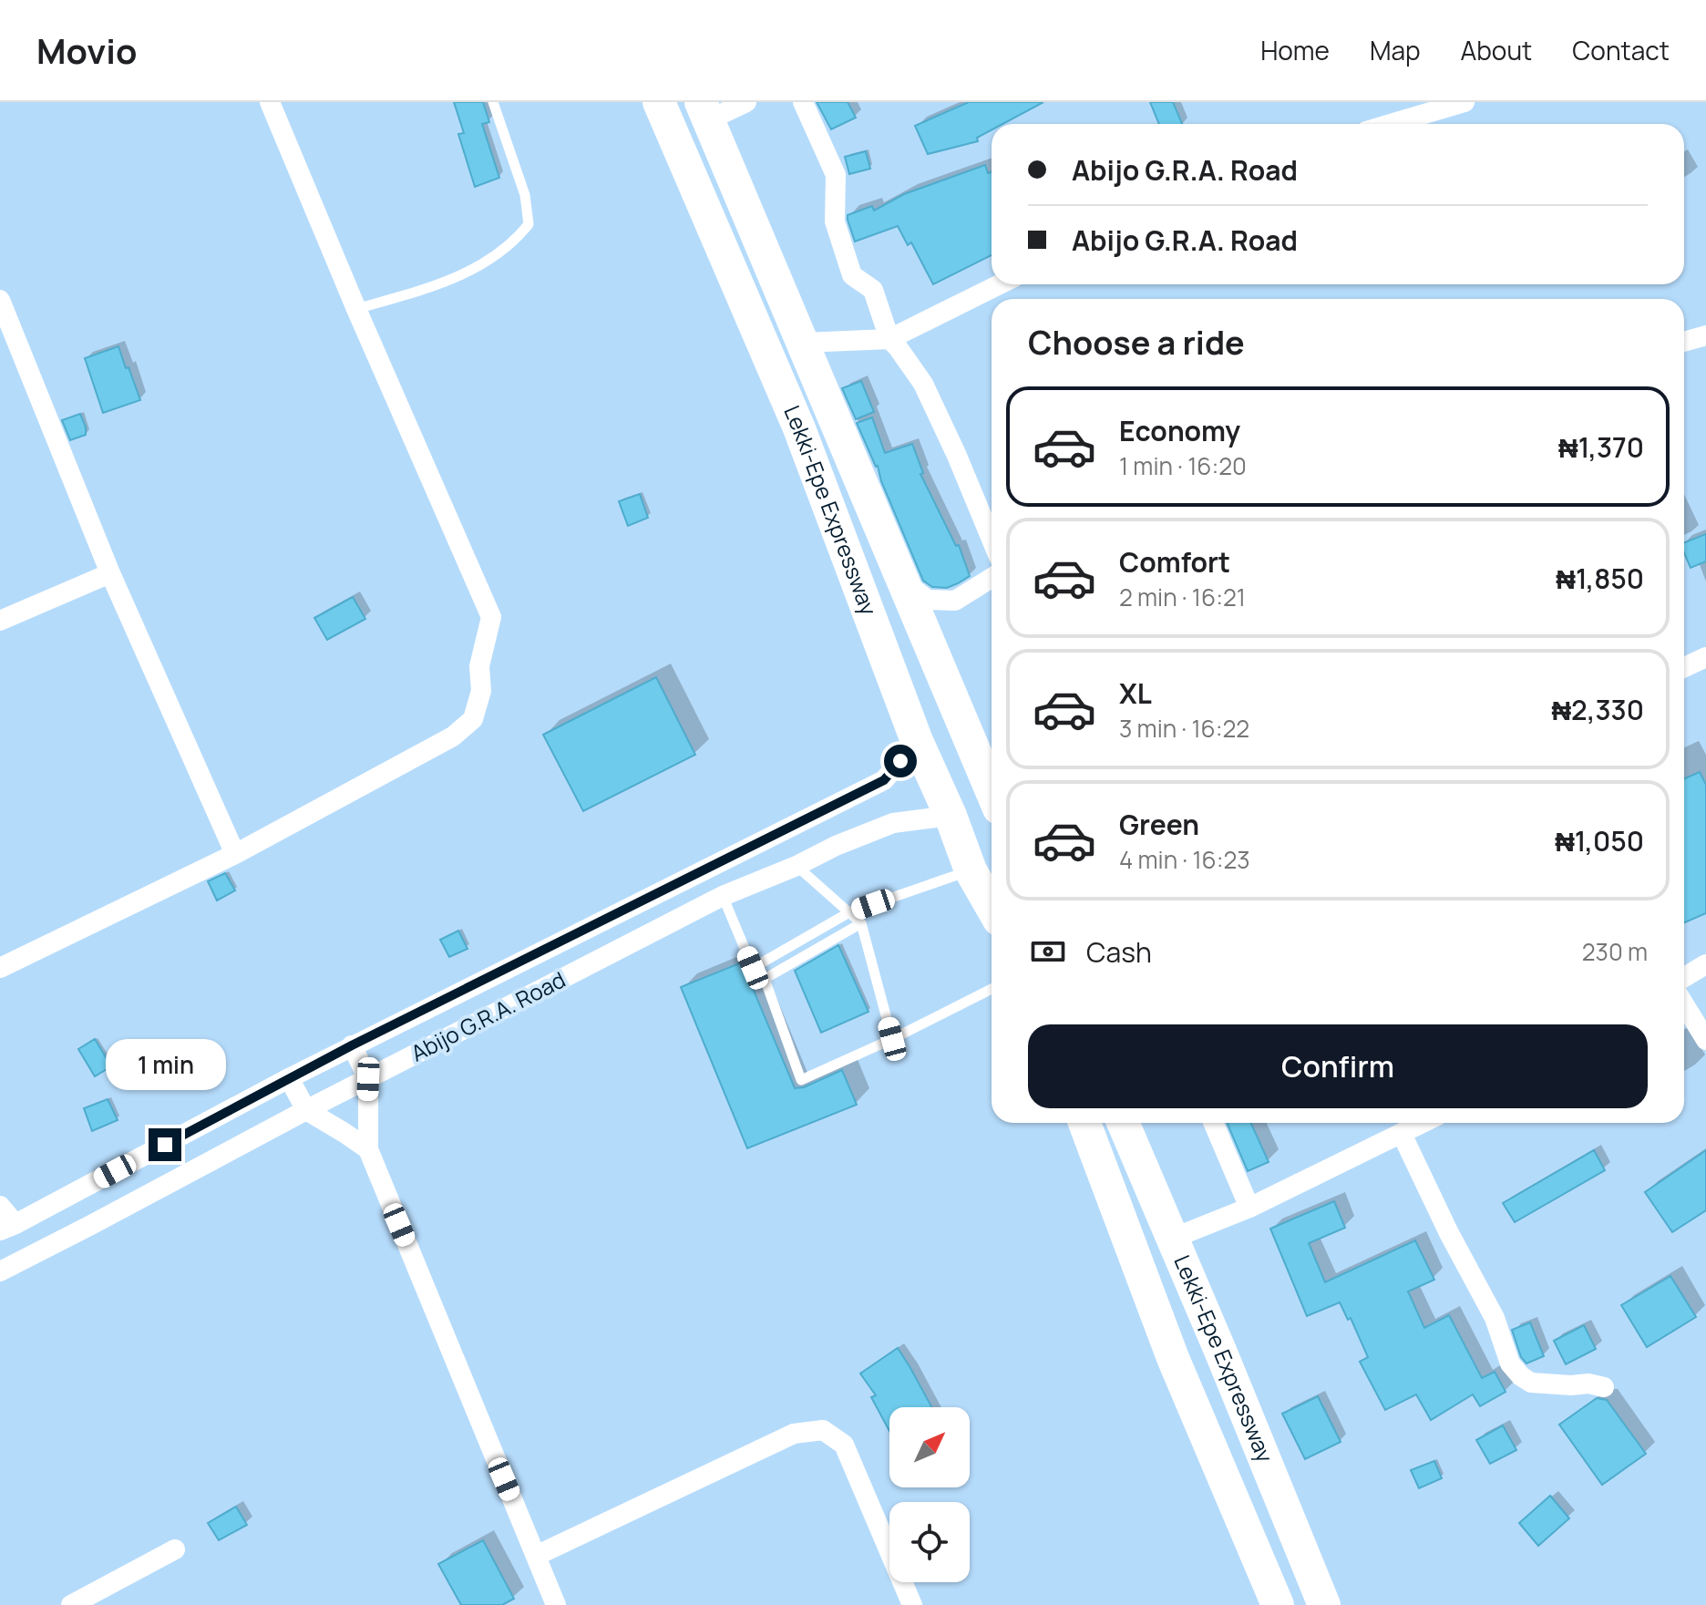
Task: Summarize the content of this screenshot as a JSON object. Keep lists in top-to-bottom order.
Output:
{
  "streets": {
    "highway": ["Lekki-Epe Expressway"],
    "street": ["Abijo G.R.A. Road"]
  },
  "crossings": [
    ["Lekki-Epe Expressway", "Abijo G.R.A. Road"]
  ],
  "north": "top right",
  "page": {
    "header": "Movio",
    "nav": [
      "Home",
      "Map",
      "About",
      "Contact"
    ],
    "banner": ["Abijo G.R.A. Road", "Abijo G.R.A. Road"],
    "heading": "Choose a ride",
    "list": [
      {
        "name": "Economy",
        "note": "1 min · 16:20",
        "value": "₦1,370"
      },
      {
        "name": "Comfort",
        "note": "2 min · 16:21",
        "value": "₦1,850"
      },
      {
        "name": "XL",
        "note": "3 min · 16:22",
        "value": "₦2,330"
      },
      {
        "name": "Green",
        "note": "4 min · 16:23",
        "value": "₦1,050"
      }
    ],
    "pay": ["Cash", "230 m"],
    "buttons": "Confirm",
    "bubble": "1 min"
  }
}
